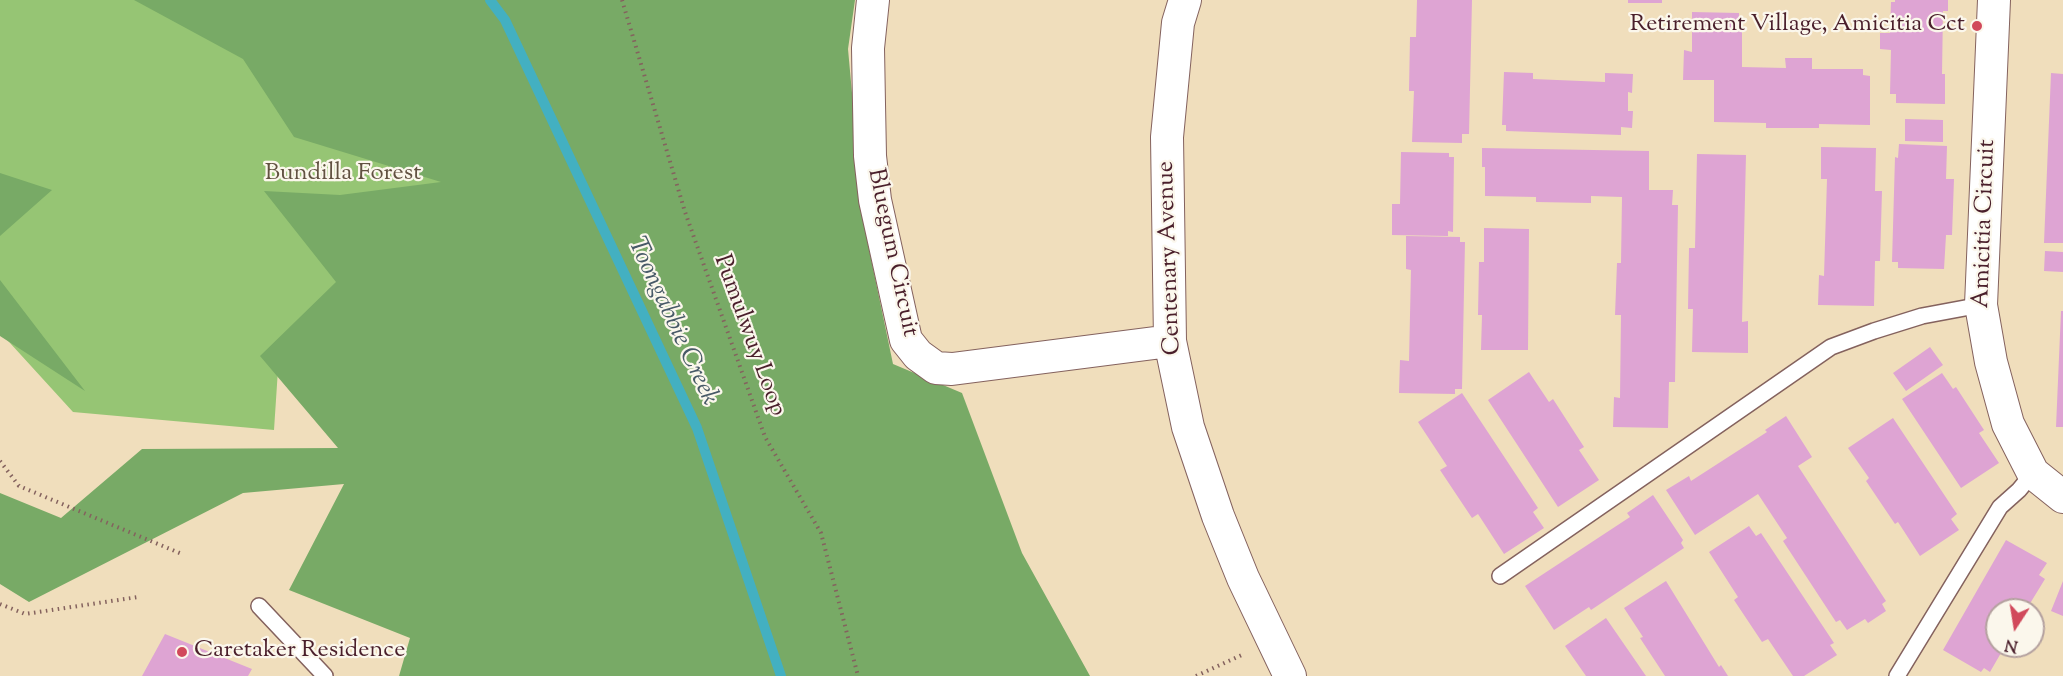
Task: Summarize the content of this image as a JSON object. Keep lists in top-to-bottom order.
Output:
{
  "streets": {
    "street": ["Amicitia Circuit", "Bluegum Circuit", "Centenary Avenue"],
    "path": ["Pumulwuy Loop"]
  },
  "crossings": [
    ["Bluegum Circuit", "Centenary Avenue"]
  ],
  "water": ["Toongabbie Creek"],
  "parks": ["Bundilla Forest"],
  "places": ["Retirement Village, Amicitia Cct", "Caretaker Residence"],
  "north": "bottom"
}
